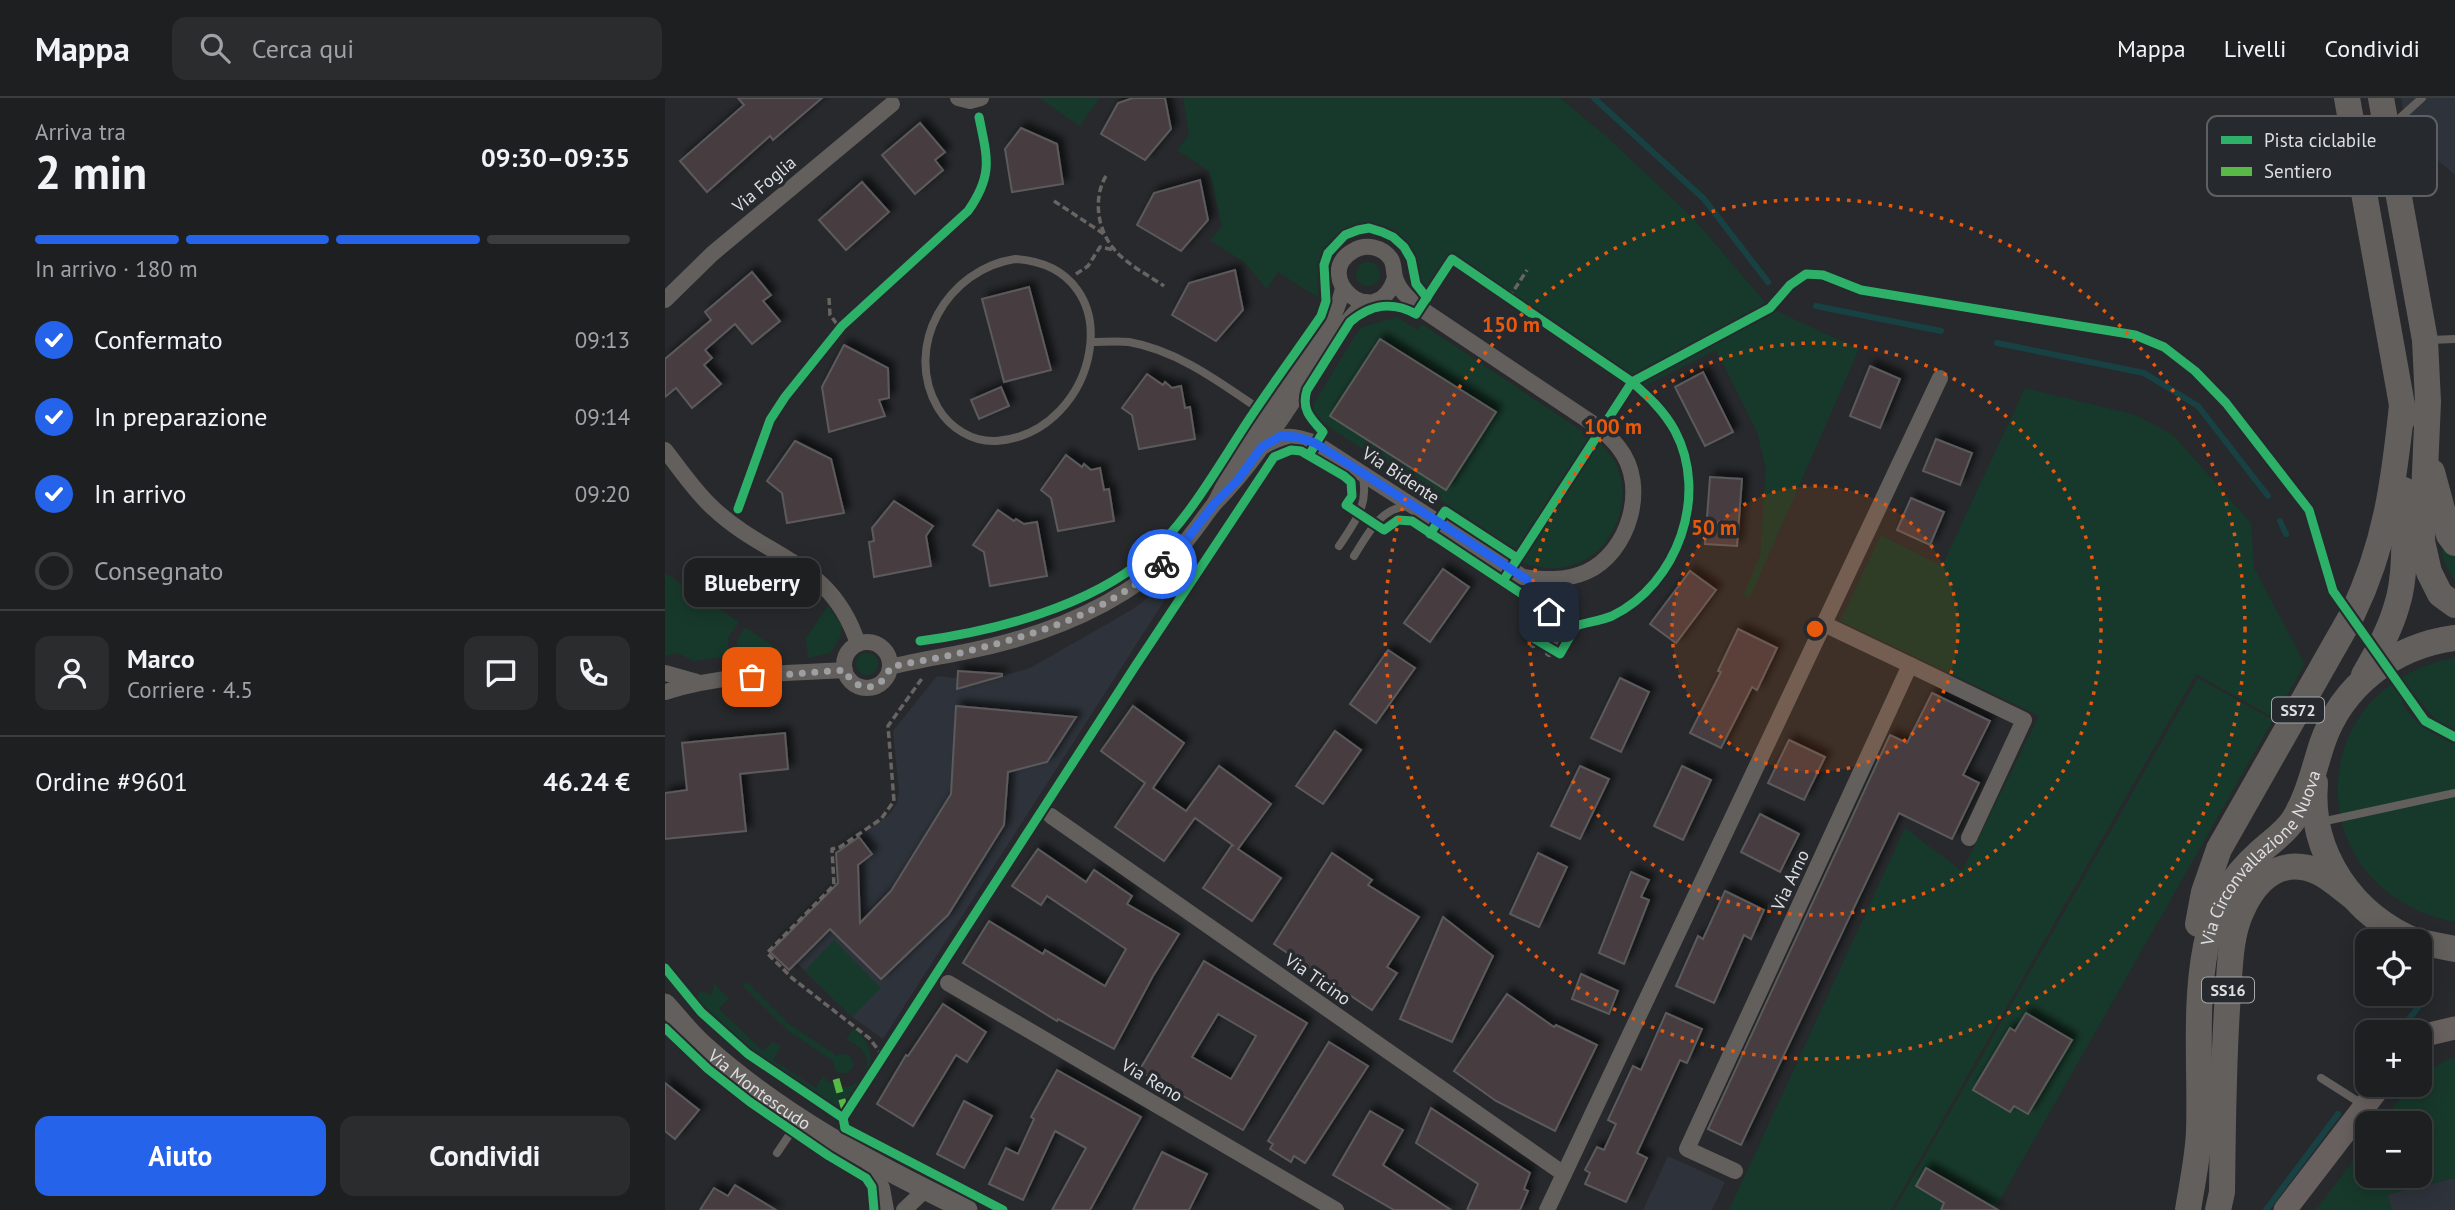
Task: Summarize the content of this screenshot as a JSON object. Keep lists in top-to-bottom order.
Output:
{
  "streets": {
    "main road": ["SS72", "Via Circonvallazione Nuova", "SS16"],
    "street": [
      "Via Foglia",
      "Via Bidente",
      "Via Arno",
      "Via Ticino",
      "Via Reno",
      "Via Montescudo"
    ]
  },
  "crossings": [
    ["SS72", "Via Circonvallazione Nuova"]
  ],
  "places": ["Blueberry"],
  "legend": ["Pista ciclabile", "Sentiero"],
  "page": {
    "header": "Mappa",
    "search": "Cerca qui",
    "nav": ["Mappa", "Livelli", "Condividi"],
    "heading": ["2 min", "Arriva tra", "09:30–09:35"],
    "panel": [
      "Marco",
      "Corriere · 4.5",
      "Ordine #9601",
      "46.24 €"
    ],
    "bar": "In arrivo · 180 m",
    "list": [
      ["Confermato", "09:13"],
      ["In preparazione", "09:14"],
      ["In arrivo", "09:20"],
      "Consegnato"
    ],
    "bubble": "Blueberry",
    "map_buttons": ["+", "−"],
    "buttons": ["Aiuto", "Condividi"]
  },
  "rings": ["150 m", "100 m", "50 m"]
}
